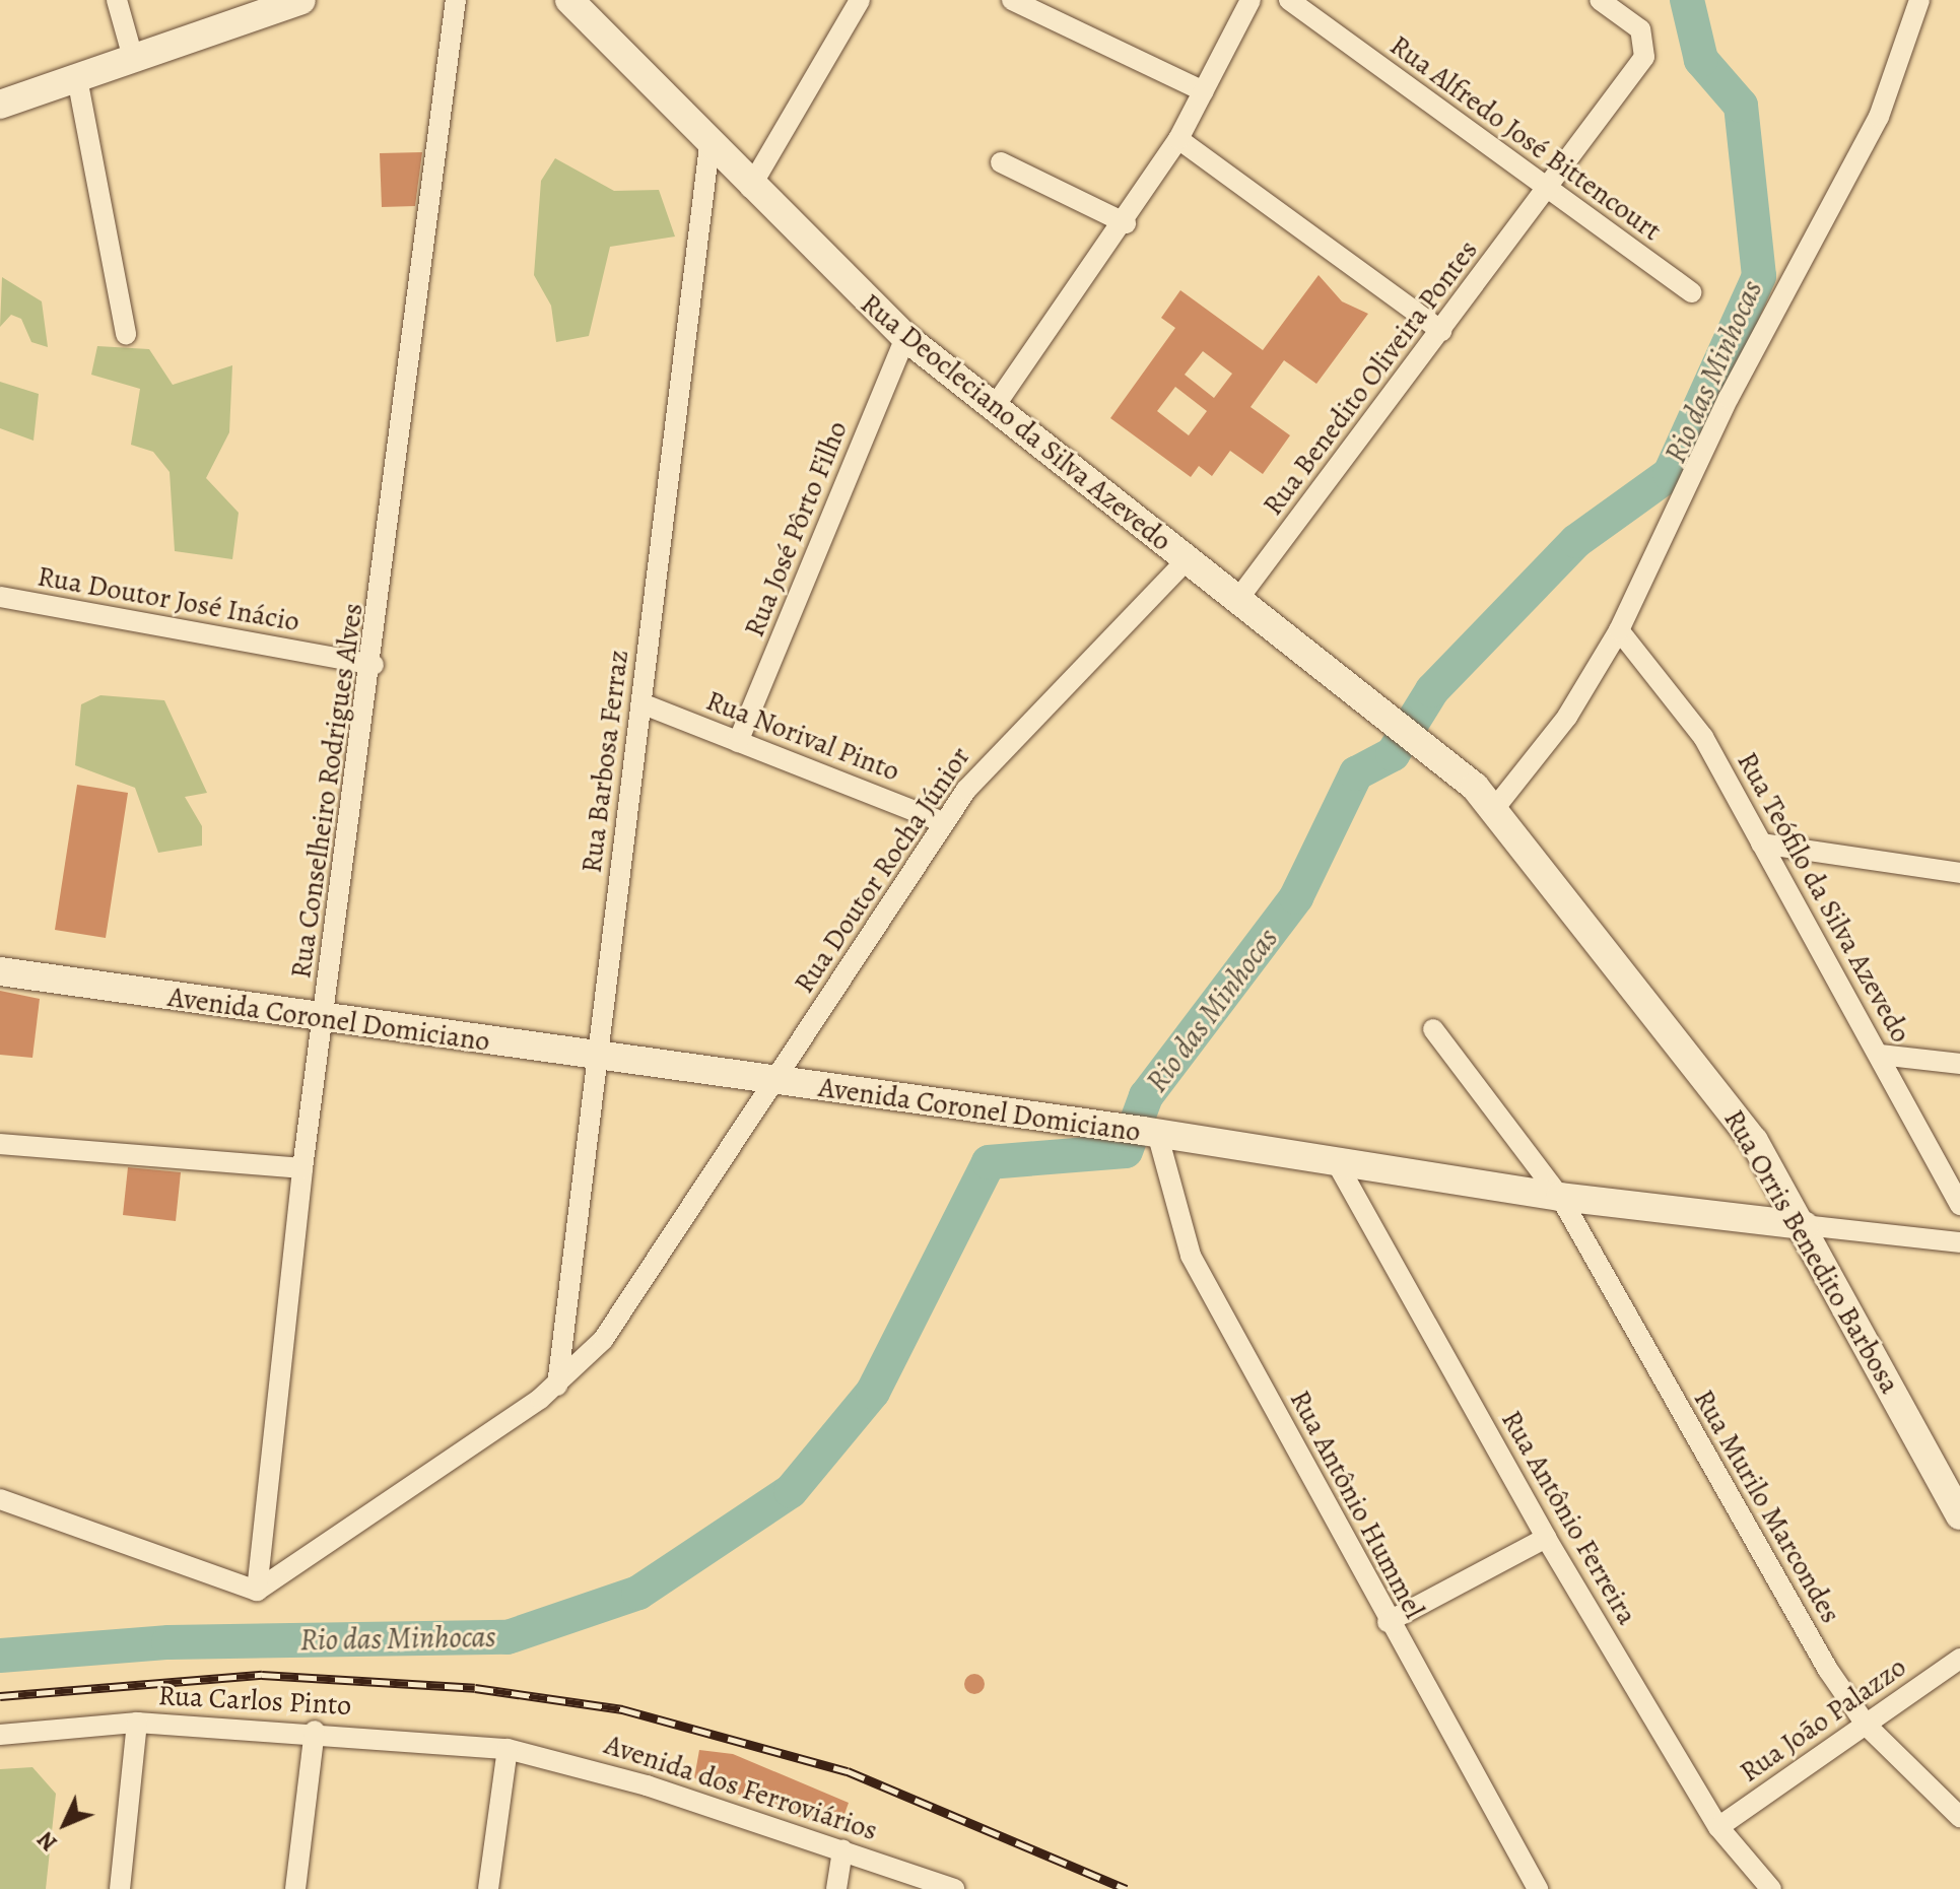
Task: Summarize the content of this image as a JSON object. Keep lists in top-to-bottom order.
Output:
{
  "streets": {
    "main road": ["Rua Deocleciano da Silva Azevedo", "Avenida Coronel Domiciano", "Rua Orris Benedito Barbosa"],
    "street": [
      "Rua Alfredo José Bittencourt",
      "Rua Benedito Oliveira Pontes",
      "Rua José Pôrto Filho",
      "Rua Doutor José Inácio",
      "Rua Norival Pinto",
      "Rua Barbosa Ferraz",
      "Rua Conselheiro Rodrigues Alves",
      "Rua Doutor Rocha Júnior",
      "Rua Teófilo da Silva Azevedo",
      "Rua Antônio Hummel",
      "Rua Murilo Marcondes",
      "Rua Antônio Ferreira",
      "Rua Carlos Pinto",
      "Rua João Palazzo",
      "Avenida dos Ferroviários"
    ]
  },
  "crossings": [
    ["Rua Alfredo José Bittencourt", "Rua Benedito Oliveira Pontes"],
    ["Rua Benedito Oliveira Pontes", "Rua Deocleciano da Silva Azevedo"],
    ["Rua Deocleciano da Silva Azevedo", "Rua José Pôrto Filho"],
    ["Rua Deocleciano da Silva Azevedo", "Rua Barbosa Ferraz"],
    ["Rua Deocleciano da Silva Azevedo", "Rua Doutor Rocha Júnior"],
    ["Rua Deocleciano da Silva Azevedo", "Rua Orris Benedito Barbosa"],
    ["Rua José Pôrto Filho", "Rua Norival Pinto"],
    ["Rua Doutor José Inácio", "Rua Conselheiro Rodrigues Alves"],
    ["Rua Norival Pinto", "Rua Barbosa Ferraz"],
    ["Rua Norival Pinto", "Rua Doutor Rocha Júnior"],
    ["Rua Barbosa Ferraz", "Rua Doutor Rocha Júnior"],
    ["Rua Barbosa Ferraz", "Avenida Coronel Domiciano"],
    ["Rua Conselheiro Rodrigues Alves", "Rua Doutor Rocha Júnior"],
    ["Rua Conselheiro Rodrigues Alves", "Avenida Coronel Domiciano"],
    ["Rua Doutor Rocha Júnior", "Avenida Coronel Domiciano"],
    ["Avenida Coronel Domiciano", "Rua Orris Benedito Barbosa"],
    ["Avenida Coronel Domiciano", "Rua Antônio Hummel"],
    ["Avenida Coronel Domiciano", "Rua Murilo Marcondes"],
    ["Avenida Coronel Domiciano", "Rua Antônio Ferreira"],
    ["Rua Murilo Marcondes", "Rua João Palazzo"],
    ["Rua Antônio Ferreira", "Rua João Palazzo"],
    ["Rua Carlos Pinto", "Avenida dos Ferroviários"]
  ],
  "water": ["Rio das Minhocas"],
  "north": "bottom left"
}
